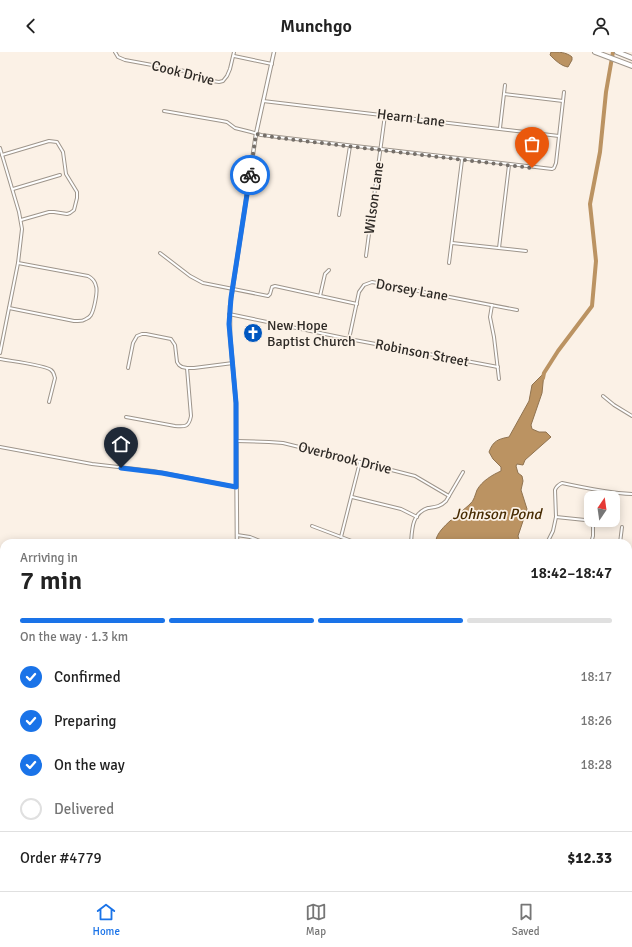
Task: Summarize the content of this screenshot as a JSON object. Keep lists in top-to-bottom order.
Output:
{
  "streets": {
    "street": [
      "Cook Drive",
      "Hearn Lane",
      "Wilson Lane",
      "Dorsey Lane",
      "Robinson Street",
      "Overbrook Drive"
    ]
  },
  "crossings": [
    ["Hearn Lane", "Wilson Lane"],
    ["Dorsey Lane", "Robinson Street"]
  ],
  "water": ["Johnson Pond"],
  "places": {
    "church": ["New Hope Baptist Church"]
  },
  "north": "top",
  "page": {
    "header": "Munchgo",
    "heading": ["7 min", "Arriving in", "18:42–18:47"],
    "panel": ["Order #4779", "$12.33"],
    "bar": "On the way · 1.3 km",
    "list": [
      ["Confirmed", "18:17"],
      ["Preparing", "18:26"],
      ["On the way", "18:28"],
      "Delivered"
    ],
    "tabs": ["Home", "Map", "Saved"]
  }
}
